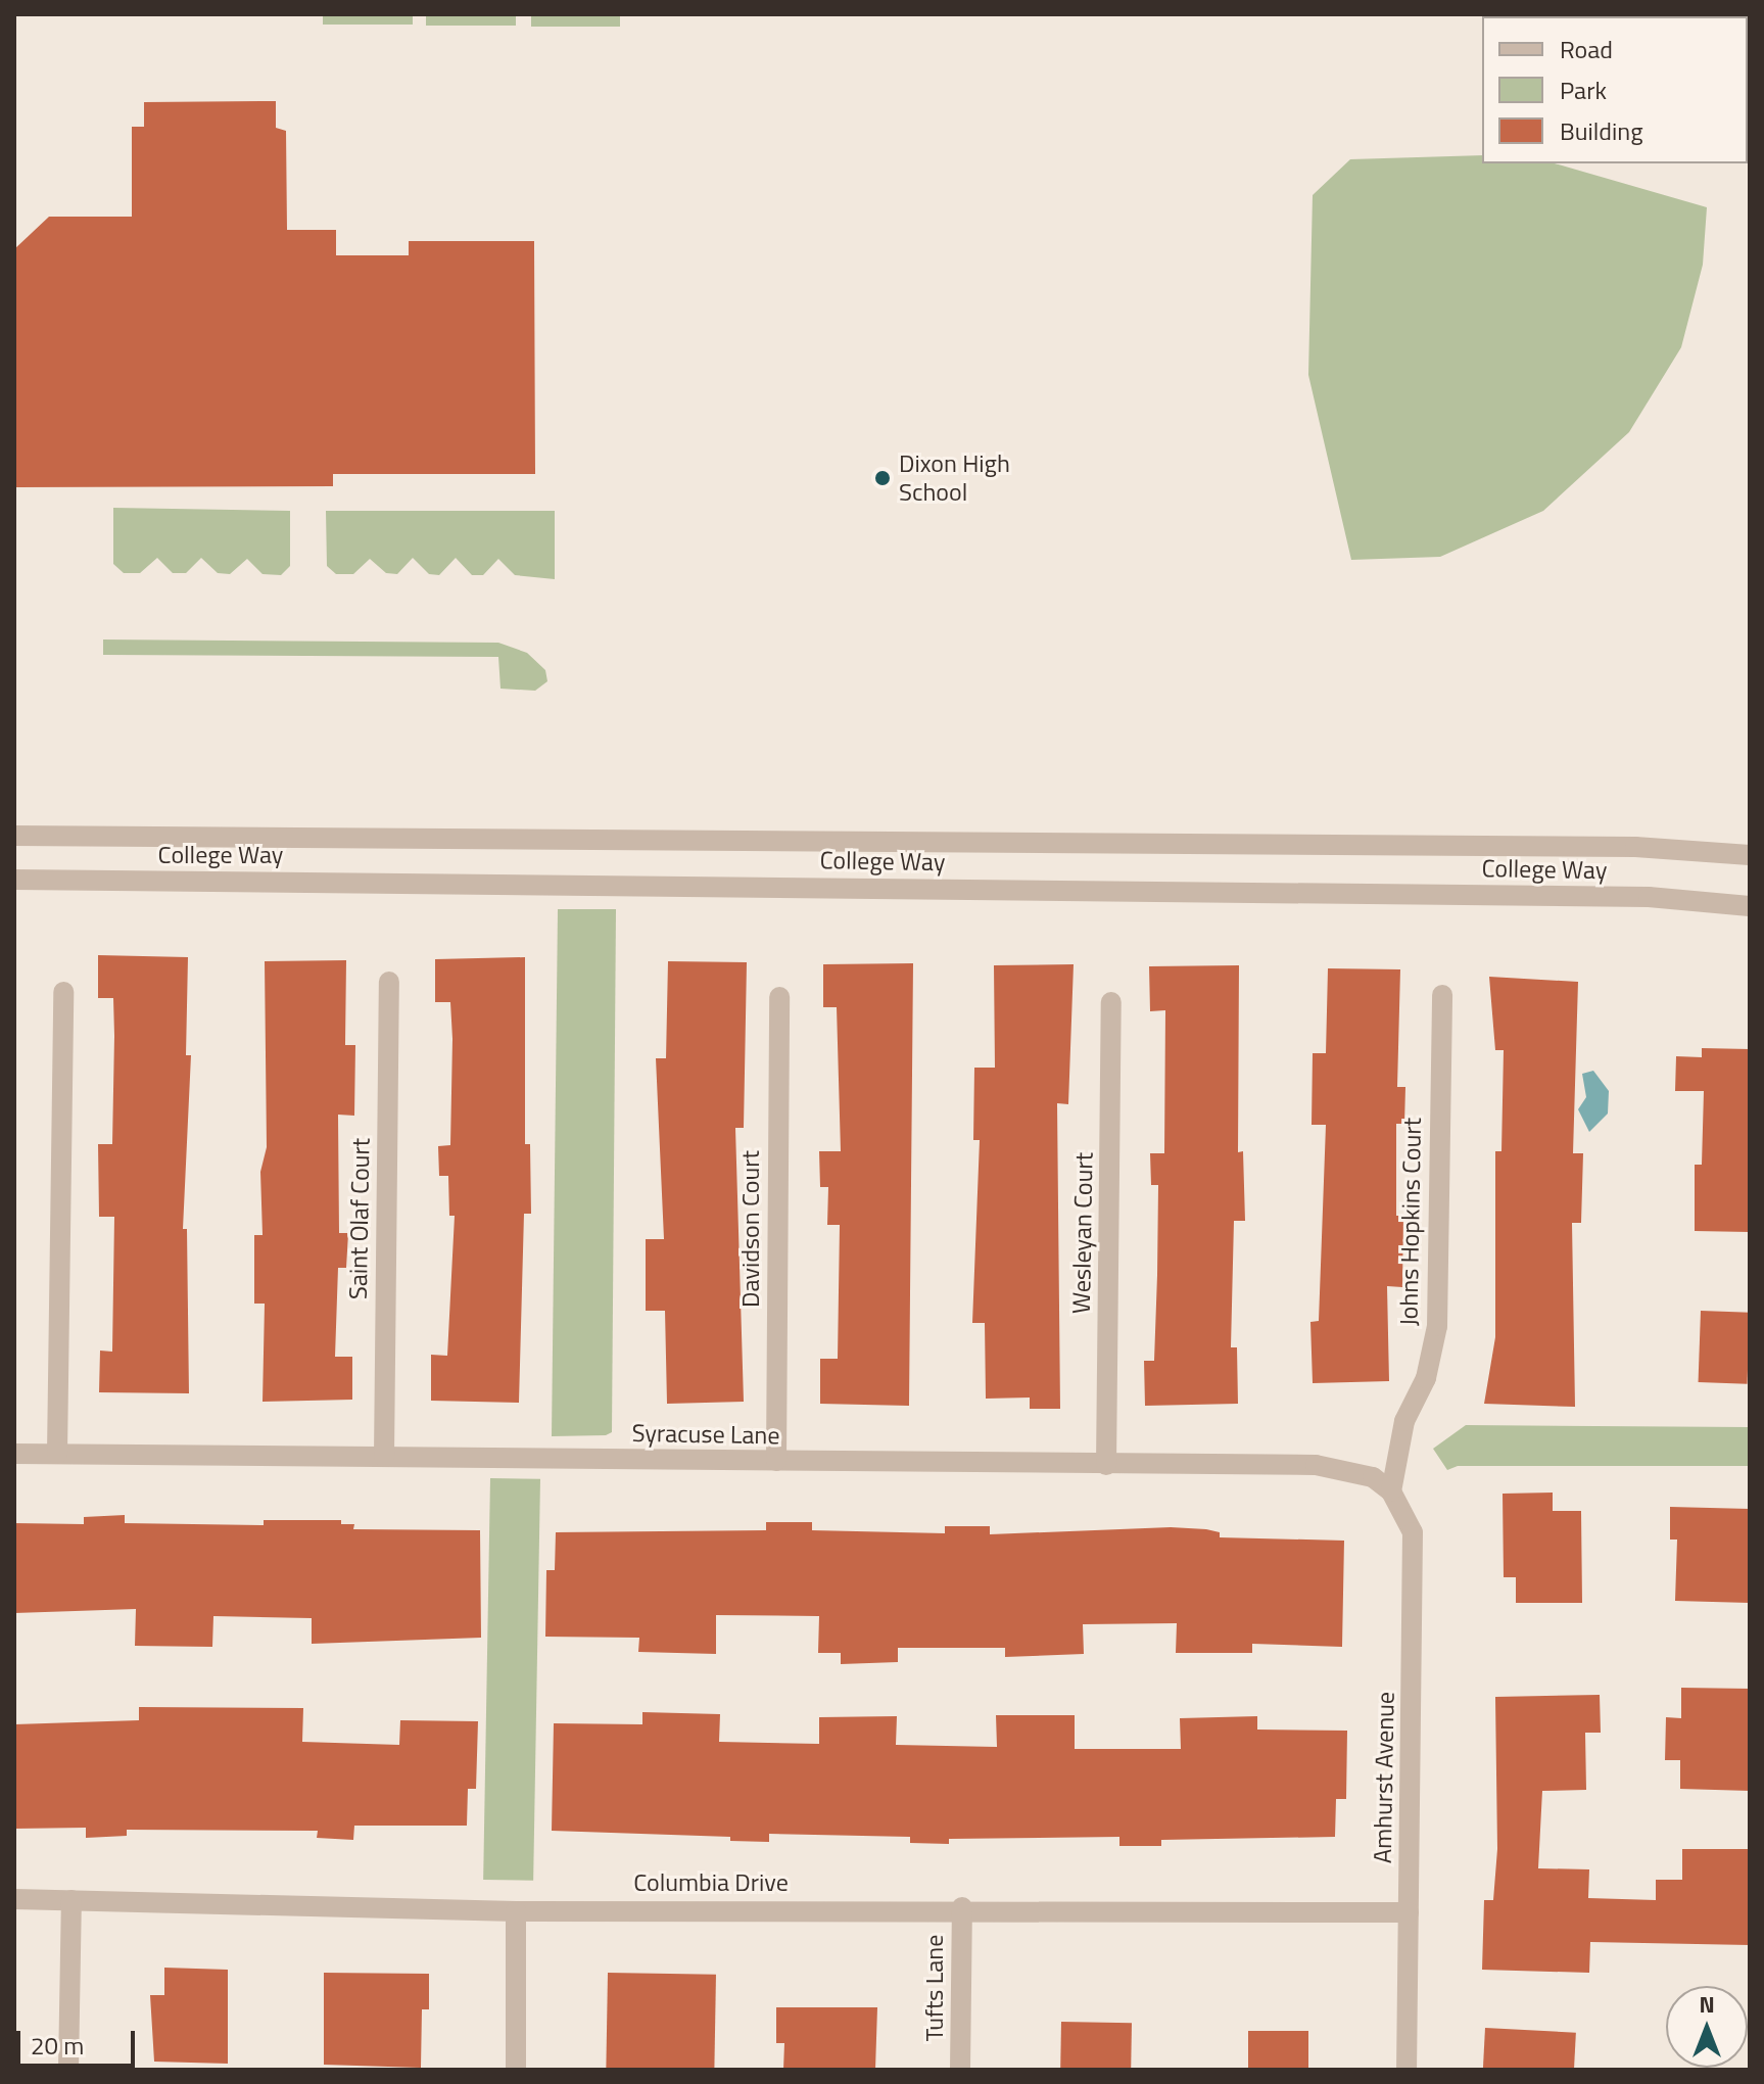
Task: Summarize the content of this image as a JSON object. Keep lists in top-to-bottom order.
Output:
{
  "streets": {
    "street": [
      "College Way",
      "Saint Olaf Court",
      "Johns Hopkins Court",
      "Davidson Court",
      "Wesleyan Court",
      "Syracuse Lane",
      "Amhurst Avenue",
      "Columbia Drive",
      "Tufts Lane"
    ]
  },
  "crossings": [
    ["Saint Olaf Court", "Syracuse Lane"],
    ["Johns Hopkins Court", "Syracuse Lane"],
    ["Johns Hopkins Court", "Amhurst Avenue"],
    ["Davidson Court", "Syracuse Lane"],
    ["Wesleyan Court", "Syracuse Lane"],
    ["Syracuse Lane", "Amhurst Avenue"],
    ["Amhurst Avenue", "Columbia Drive"],
    ["Columbia Drive", "Tufts Lane"]
  ],
  "places": ["Dixon High School"],
  "legend": ["Road", "Park", "Building"],
  "scale_bar": "20 m",
  "north": "top"
}
